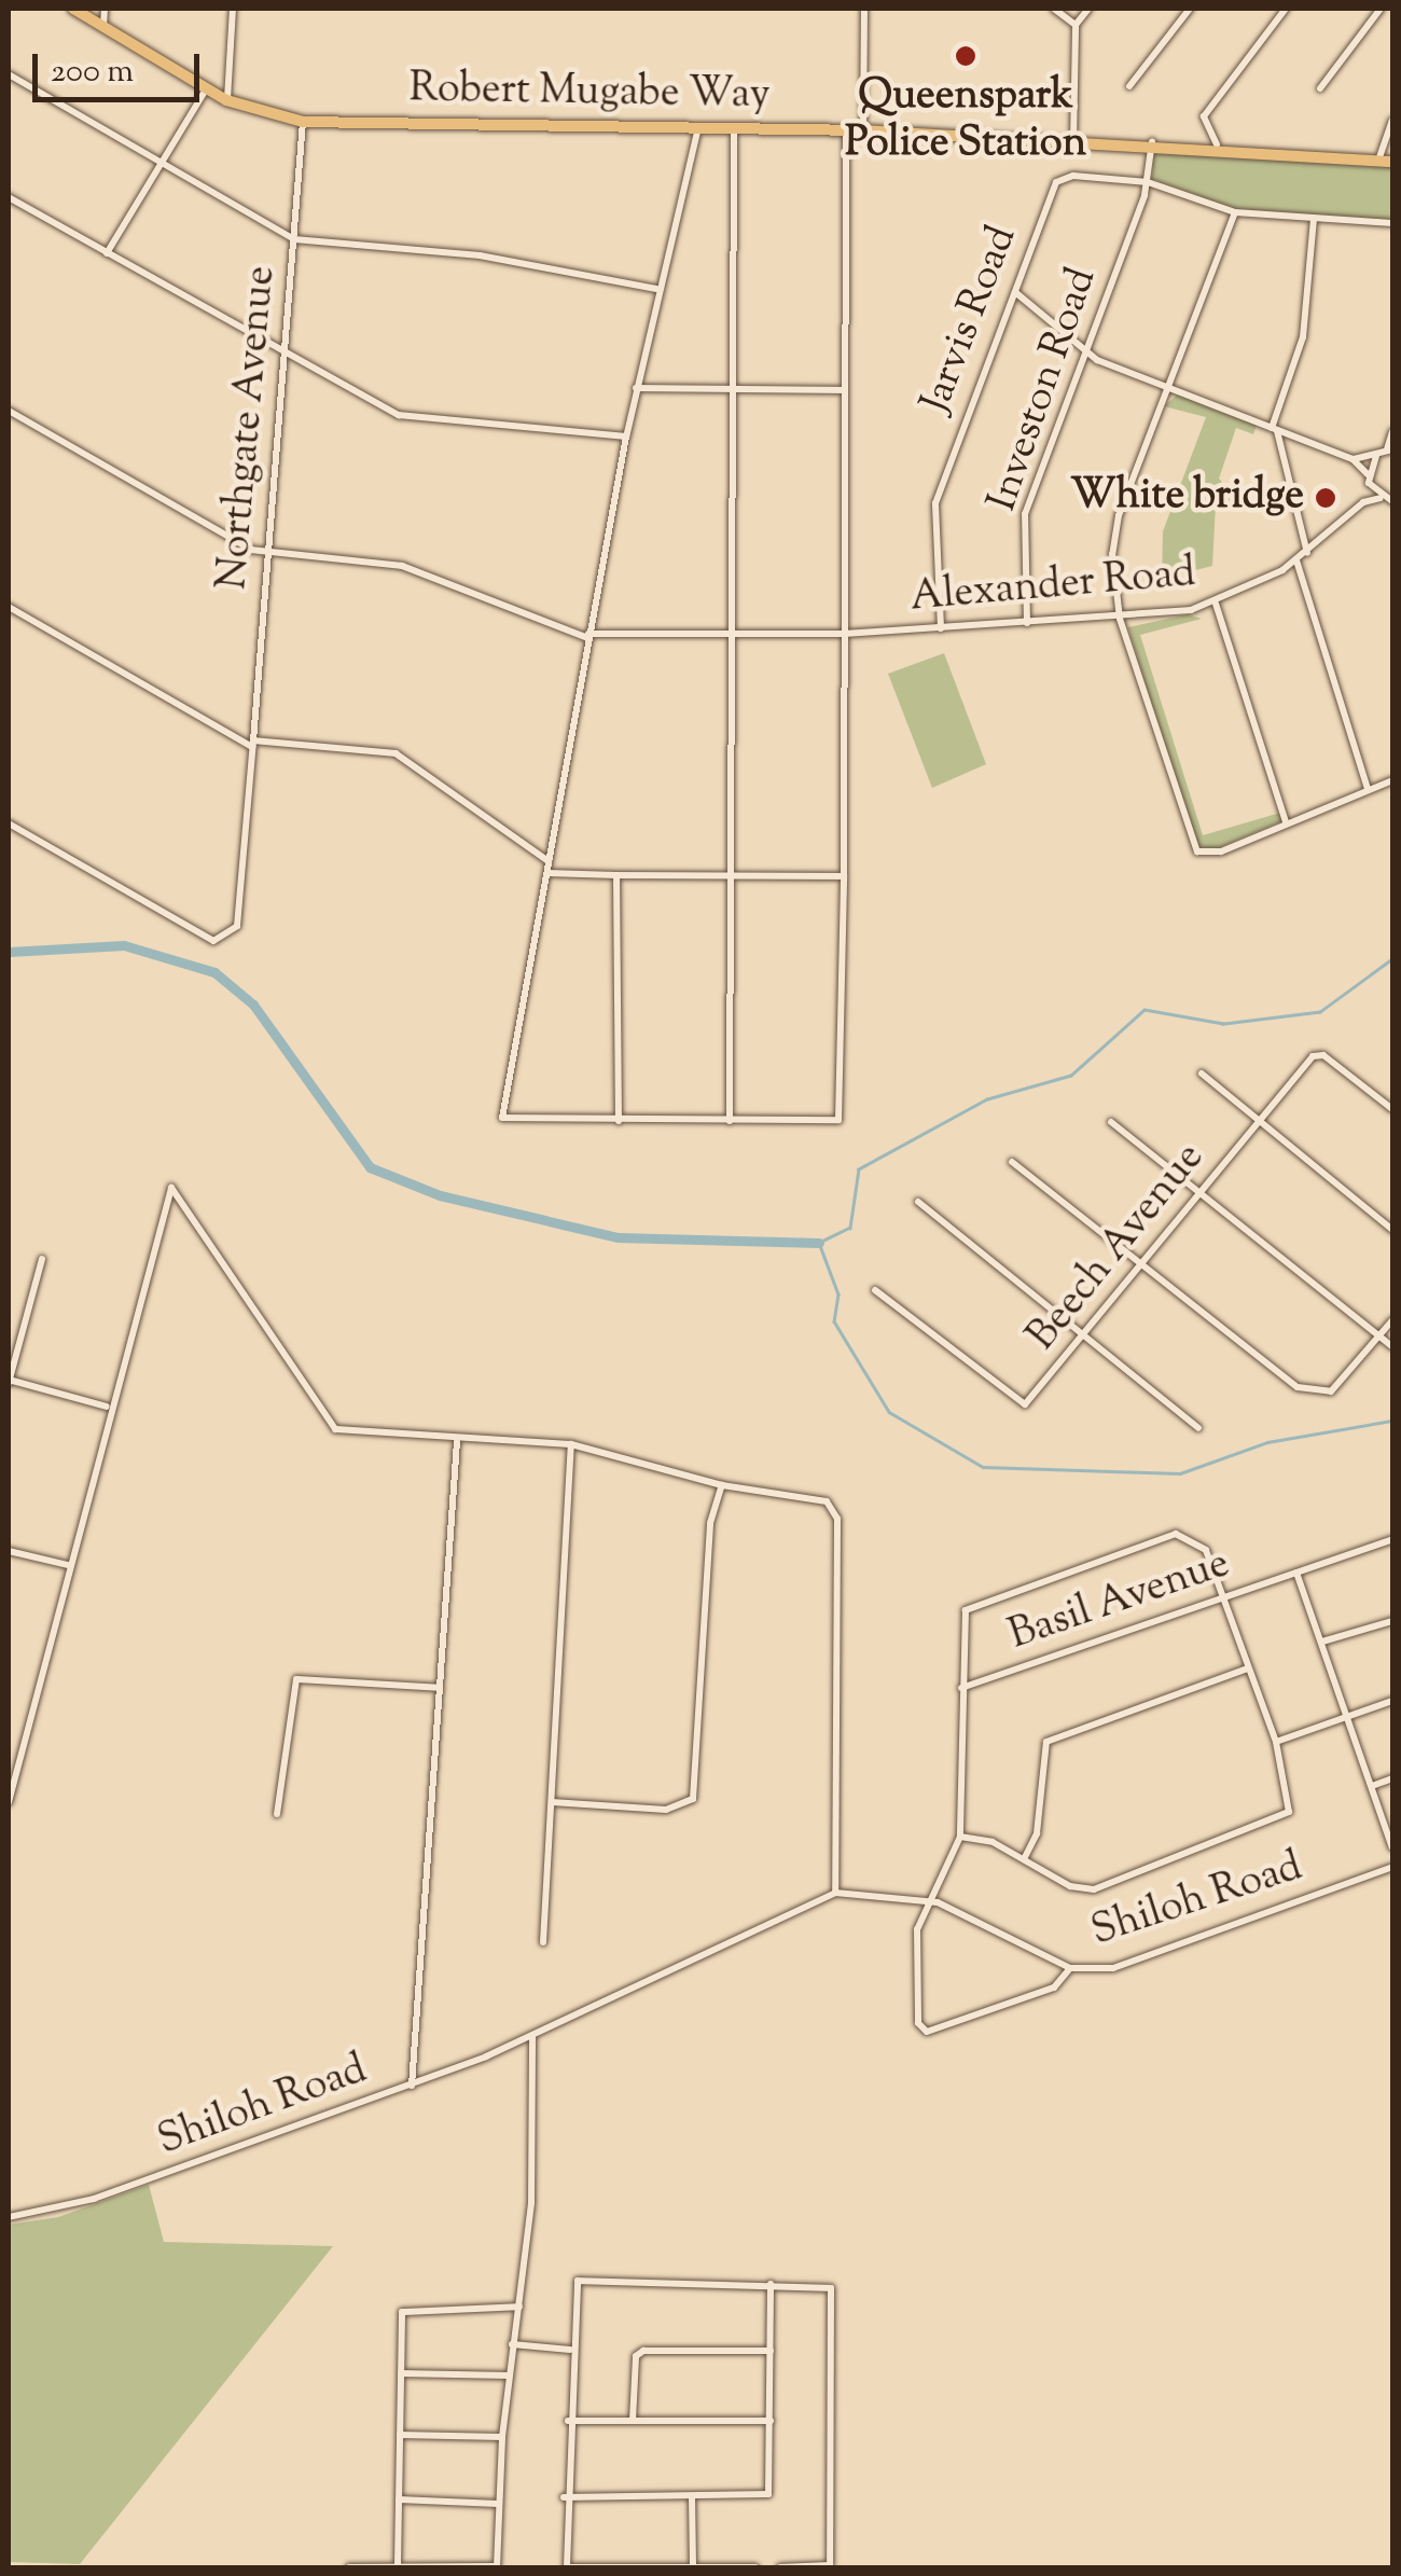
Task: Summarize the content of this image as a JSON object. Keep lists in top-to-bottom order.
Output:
{
  "streets": {
    "main road": ["Robert Mugabe Way"],
    "street": [
      "Jarvis Road",
      "Investon Road",
      "Northgate Avenue",
      "Alexander Road",
      "Beech Avenue",
      "Basil Avenue",
      "Shiloh Road"
    ]
  },
  "crossings": [
    ["Robert Mugabe Way", "Investon Road"],
    ["Robert Mugabe Way", "Northgate Avenue"],
    ["Jarvis Road", "Investon Road"],
    ["Jarvis Road", "Alexander Road"],
    ["Investon Road", "Alexander Road"]
  ],
  "places": ["Queenspark Police Station", "White bridge"],
  "scale_bar": "200 m"
}
